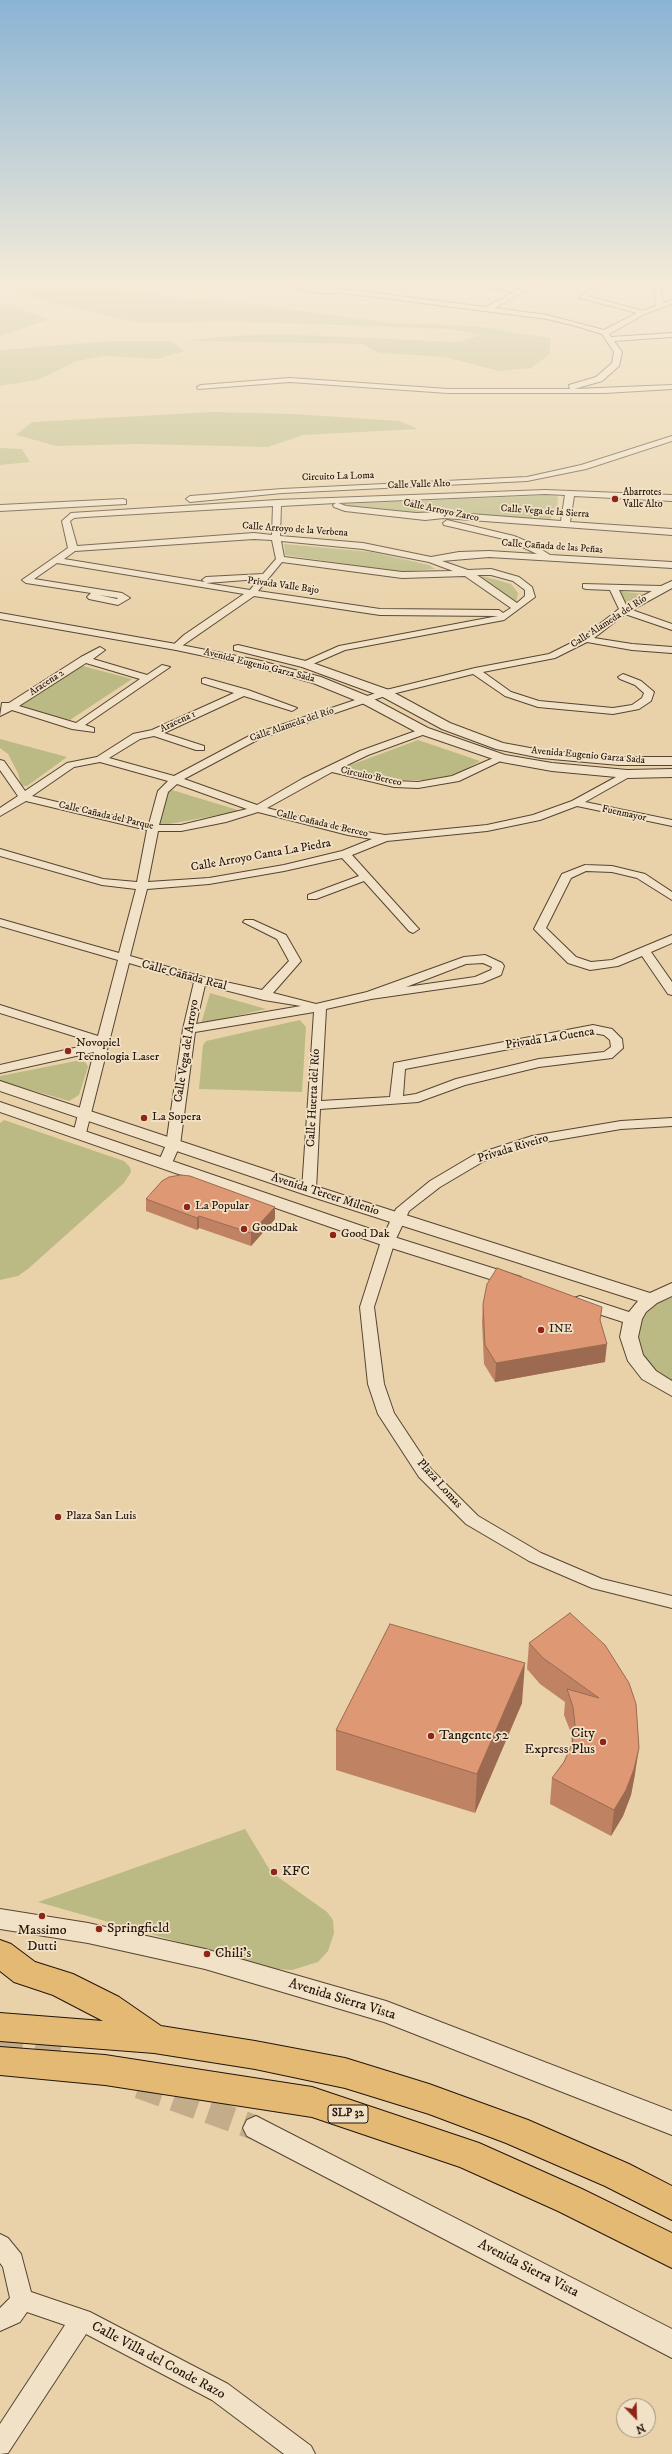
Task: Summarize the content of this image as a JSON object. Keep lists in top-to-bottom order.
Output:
{
  "streets": {
    "highway": ["SLP 32"],
    "street": [
      "Circuito La Loma",
      "Calle Valle Alto",
      "Calle Arroyo Zarco",
      "Calle Vega de la Sierra",
      "Calle Arroyo de la Verbena",
      "Calle Cañada de las Peñas",
      "Privada Valle Bajo",
      "Calle Alameda del Río",
      "Avenida Eugenio Garza Sada",
      "Aracena 2",
      "Aracena 1",
      "Circuito Berceo",
      "Fuenmayor",
      "Calle Cañada del Parque",
      "Calle Cañada de Berceo",
      "Calle Arroyo Canta La Piedra",
      "Calle Cañada Real",
      "Privada La Cuenca",
      "Calle Vega del Arroyo",
      "Calle Huerta del Río",
      "Privada Riveiro",
      "Avenida Tercer Milenio",
      "Plaza Lomas",
      "Avenida Sierra Vista",
      "Calle Villa del Conde Razo"
    ]
  },
  "crossings": [
    ["Calle Valle Alto", "Calle Arroyo Zarco"],
    ["Calle Valle Alto", "Calle Arroyo de la Verbena"],
    ["Calle Arroyo Zarco", "Calle Vega de la Sierra"],
    ["Calle Arroyo Zarco", "Calle Cañada de las Peñas"],
    ["Calle Arroyo de la Verbena", "Calle Cañada de las Peñas"],
    ["Calle Arroyo de la Verbena", "Privada Valle Bajo"],
    ["Calle Arroyo de la Verbena", "Avenida Eugenio Garza Sada"],
    ["Calle Alameda del Río", "Avenida Eugenio Garza Sada"],
    ["Calle Alameda del Río", "Calle Cañada del Parque"],
    ["Calle Alameda del Río", "Calle Cañada de Berceo"],
    ["Calle Alameda del Río", "Calle Arroyo Canta La Piedra"],
    ["Calle Alameda del Río", "Calle Cañada Real"],
    ["Calle Alameda del Río", "Avenida Tercer Milenio"],
    ["Avenida Eugenio Garza Sada", "Circuito Berceo"],
    ["Avenida Eugenio Garza Sada", "Calle Cañada de Berceo"],
    ["Circuito Berceo", "Calle Cañada del Parque"],
    ["Circuito Berceo", "Calle Cañada de Berceo"],
    ["Fuenmayor", "Calle Cañada de Berceo"],
    ["Calle Cañada del Parque", "Calle Cañada de Berceo"],
    ["Calle Cañada de Berceo", "Calle Arroyo Canta La Piedra"],
    ["Calle Cañada Real", "Calle Vega del Arroyo"],
    ["Calle Cañada Real", "Calle Huerta del Río"],
    ["Privada La Cuenca", "Calle Huerta del Río"],
    ["Calle Vega del Arroyo", "Avenida Tercer Milenio"],
    ["Calle Huerta del Río", "Avenida Tercer Milenio"],
    ["Privada Riveiro", "Avenida Tercer Milenio"],
    ["Privada Riveiro", "Plaza Lomas"],
    ["Avenida Tercer Milenio", "Plaza Lomas"]
  ],
  "places": [
    "Abarrotes Valle Alto",
    "Novopiel Tecnologia Laser",
    "La Sopera",
    "La Popular",
    "GoodDak",
    "Good Dak",
    "INE",
    "Plaza San Luis",
    "Tangente 52",
    "City Express Plus",
    "KFC",
    "Massimo Dutti",
    "Springfield",
    "Chili's"
  ],
  "north": "bottom right"
}
